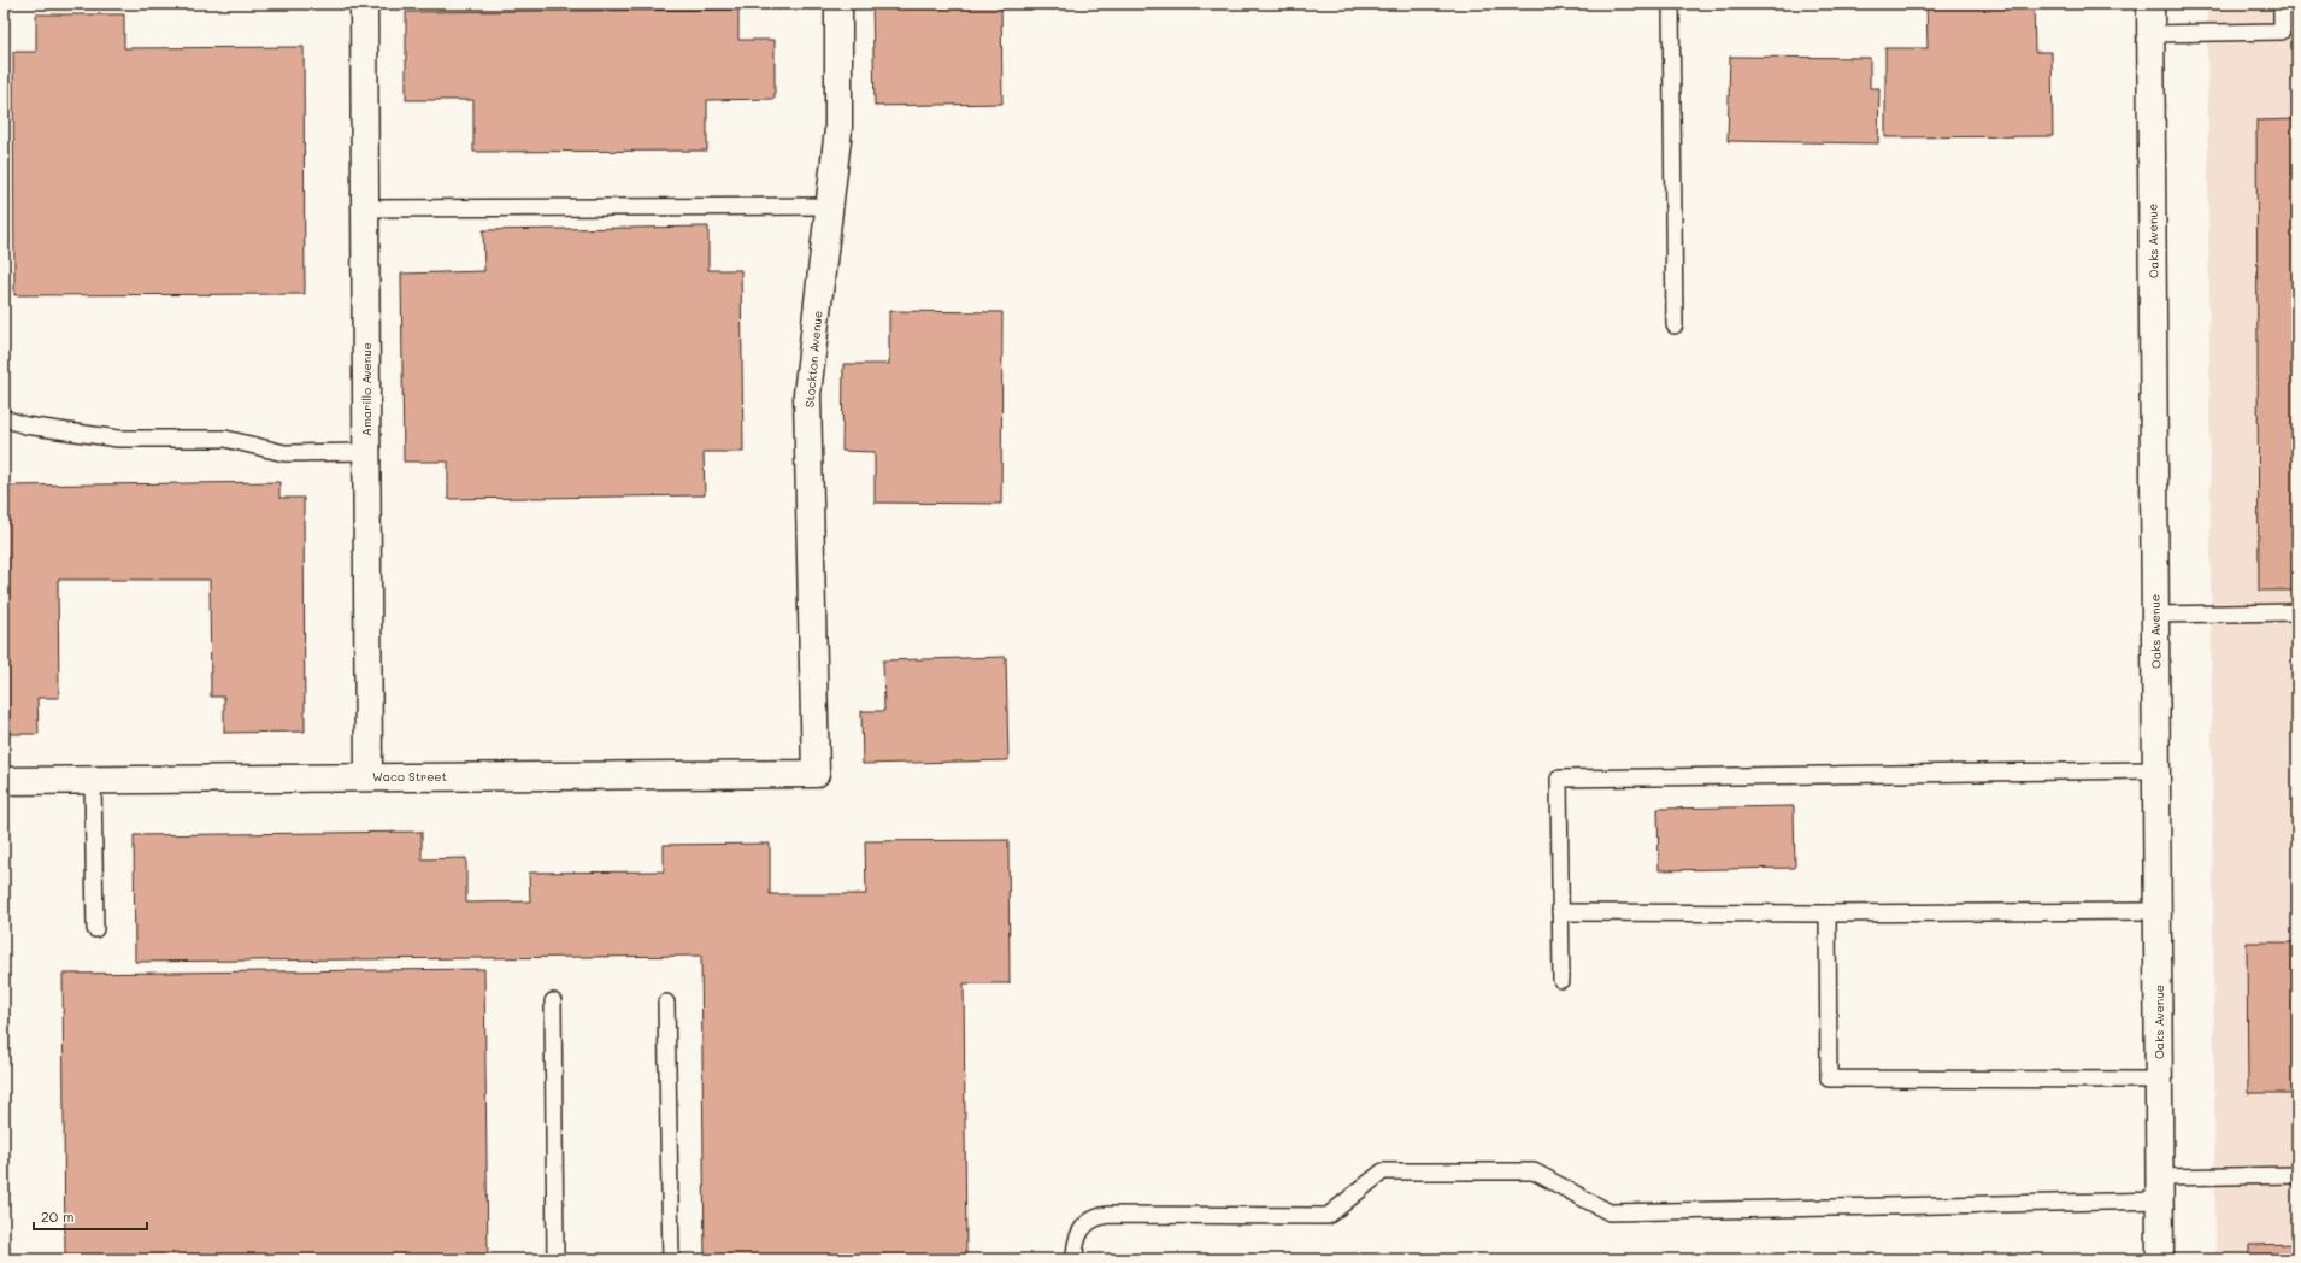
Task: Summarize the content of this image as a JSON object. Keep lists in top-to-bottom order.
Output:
{
  "streets": {
    "street": [
      "Oaks Avenue",
      "Stockton Avenue",
      "Amarillo Avenue",
      "Waco Street"
    ]
  },
  "crossings": [
    ["Stockton Avenue", "Waco Street"],
    ["Amarillo Avenue", "Waco Street"]
  ],
  "scale_bar": "20 m"
}
